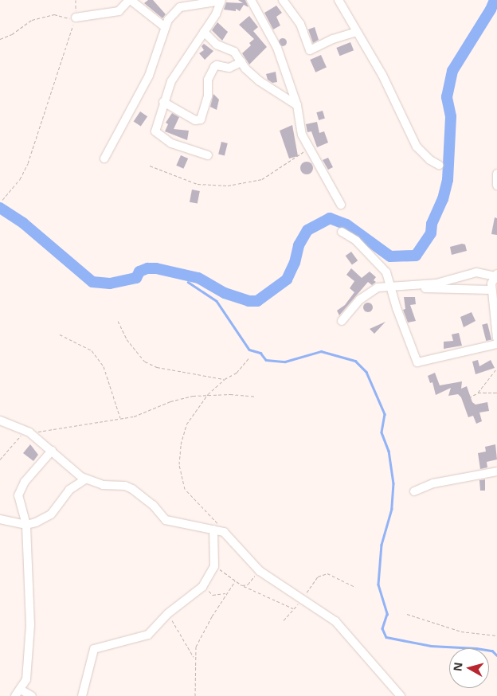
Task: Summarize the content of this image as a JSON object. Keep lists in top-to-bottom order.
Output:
{
  "north": "left"
}
